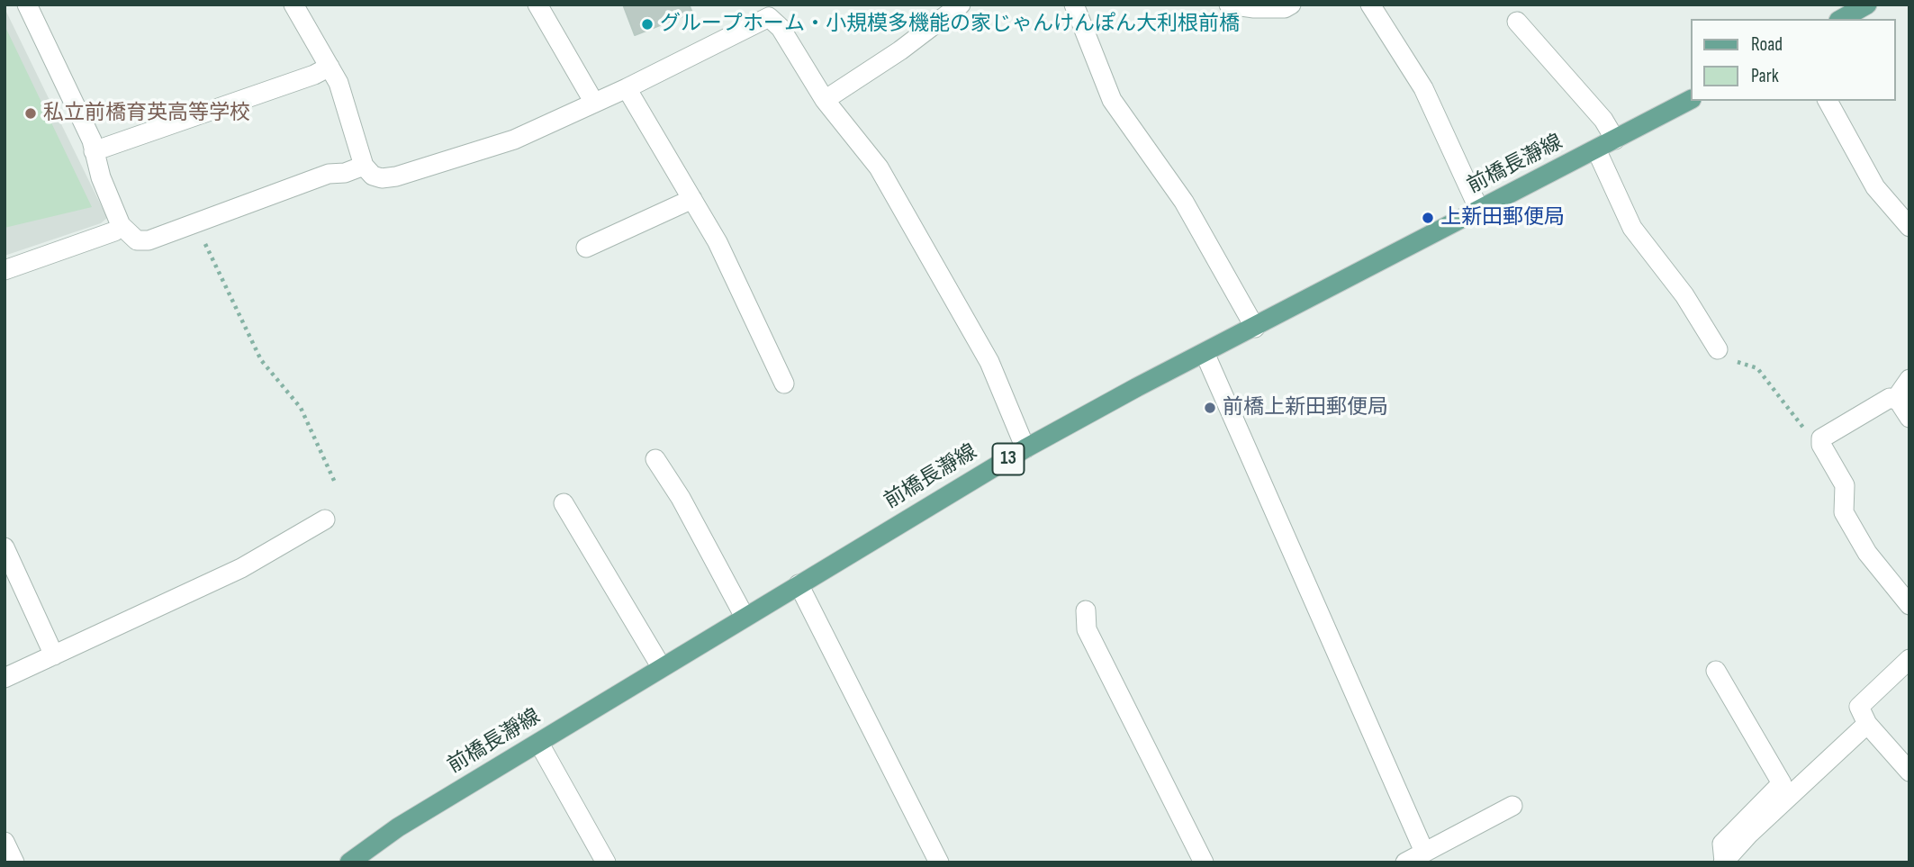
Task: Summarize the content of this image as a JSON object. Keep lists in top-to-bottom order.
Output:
{
  "streets": {
    "main road": ["前橋長瀞線", "13"]
  },
  "places": [
    "グループホーム・小規模多機能の家じゃんけんぽん大利根前橋",
    "私立前橋育英高等学校",
    "上新田郵便局",
    "前橋上新田郵便局"
  ],
  "legend": ["Road", "Park"]
}
